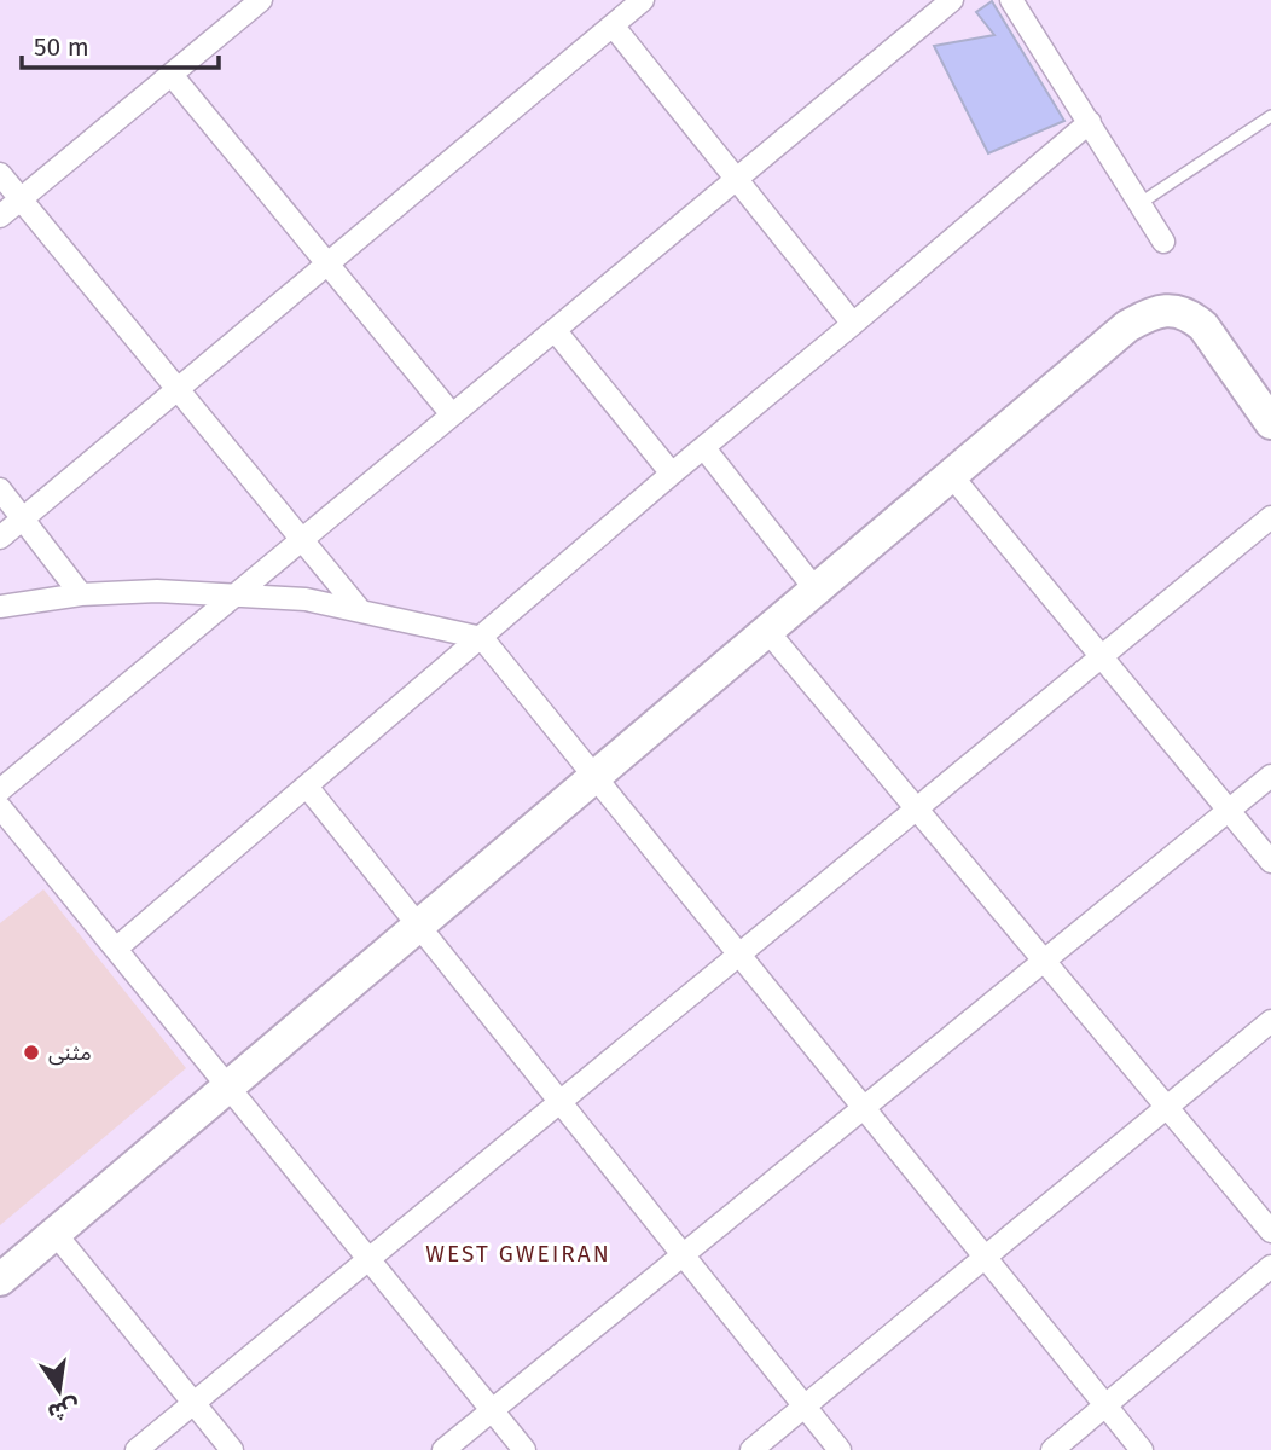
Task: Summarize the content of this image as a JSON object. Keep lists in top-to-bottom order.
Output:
{
  "districts": ["WEST GWEIRAN"],
  "places": ["مثنى"],
  "scale_bar": "50 m",
  "north": "bottom"
}
